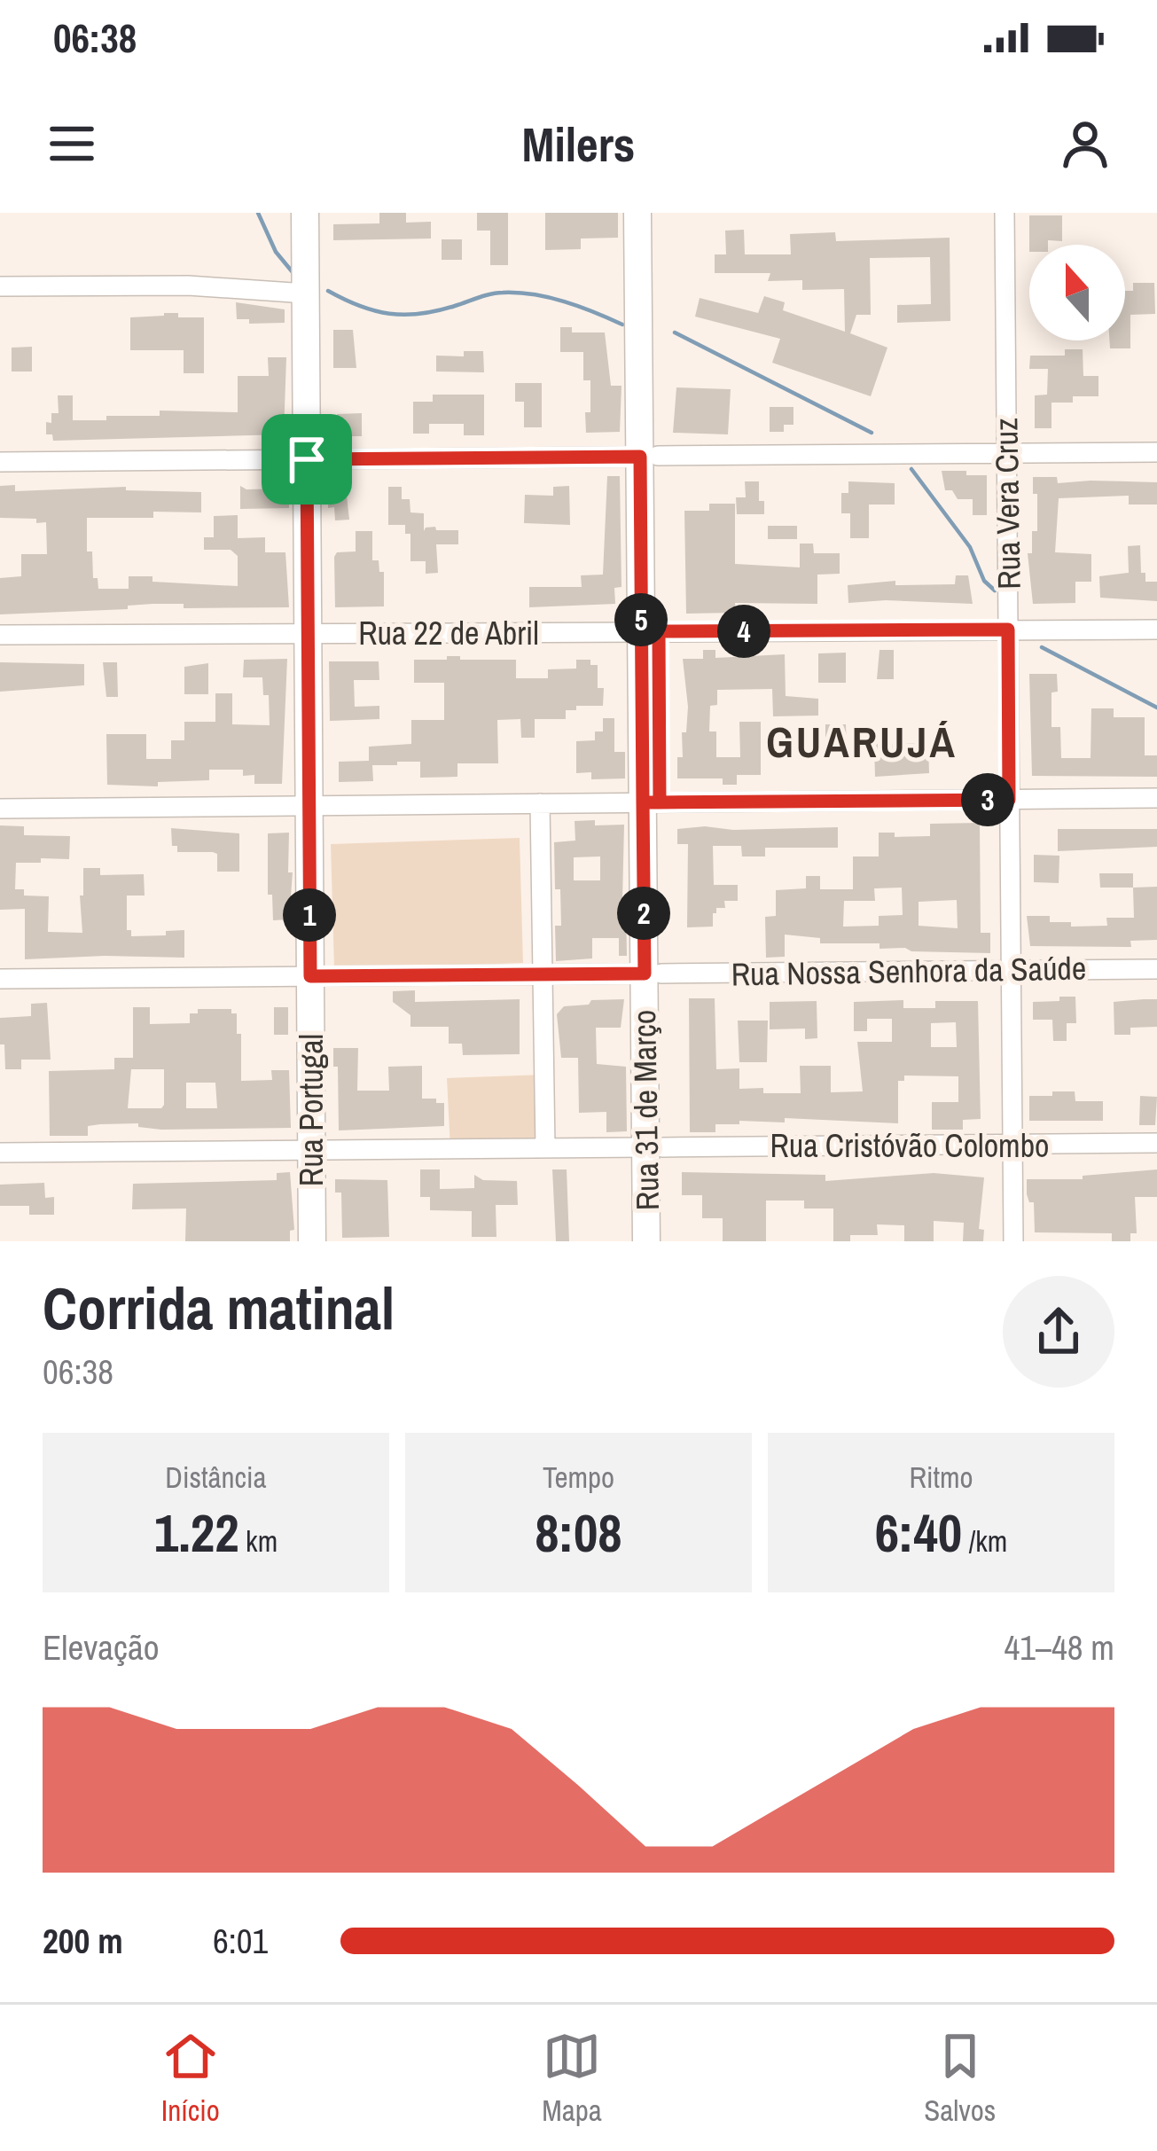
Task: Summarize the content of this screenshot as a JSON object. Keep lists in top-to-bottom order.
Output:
{
  "streets": {
    "main road": ["Rua Portugal", "Rua 31 de Março"],
    "street": [
      "Rua Vera Cruz",
      "Rua 22 de Abril",
      "Rua Nossa Senhora da Saúde",
      "Rua Cristóvão Colombo"
    ]
  },
  "crossings": [
    ["Rua Vera Cruz", "Rua 22 de Abril"],
    ["Rua Vera Cruz", "Rua Nossa Senhora da Saúde"],
    ["Rua Vera Cruz", "Rua Cristóvão Colombo"],
    ["Rua 22 de Abril", "Rua Portugal"],
    ["Rua 22 de Abril", "Rua 31 de Março"],
    ["Rua Nossa Senhora da Saúde", "Rua Portugal"],
    ["Rua Nossa Senhora da Saúde", "Rua 31 de Março"],
    ["Rua Portugal", "Rua Cristóvão Colombo"],
    ["Rua 31 de Março", "Rua Cristóvão Colombo"]
  ],
  "districts": ["GUARUJÁ"],
  "north": "top",
  "page": {
    "status": "06:38",
    "header": "Milers",
    "pins": [
      "5",
      "4",
      "3",
      "2",
      "1"
    ],
    "heading": ["Corrida matinal", "06:38"],
    "stats": [
      ["Distância", "1.22 km"],
      ["Tempo", "8:08"],
      ["Ritmo", "6:40 /km"]
    ],
    "chart": ["Elevação", "41–48 m"],
    "list": [
      {
        "name": "200 m",
        "note": "6:01"
      }
    ],
    "tabs": ["Início", "Mapa", "Salvos"]
  }
}
